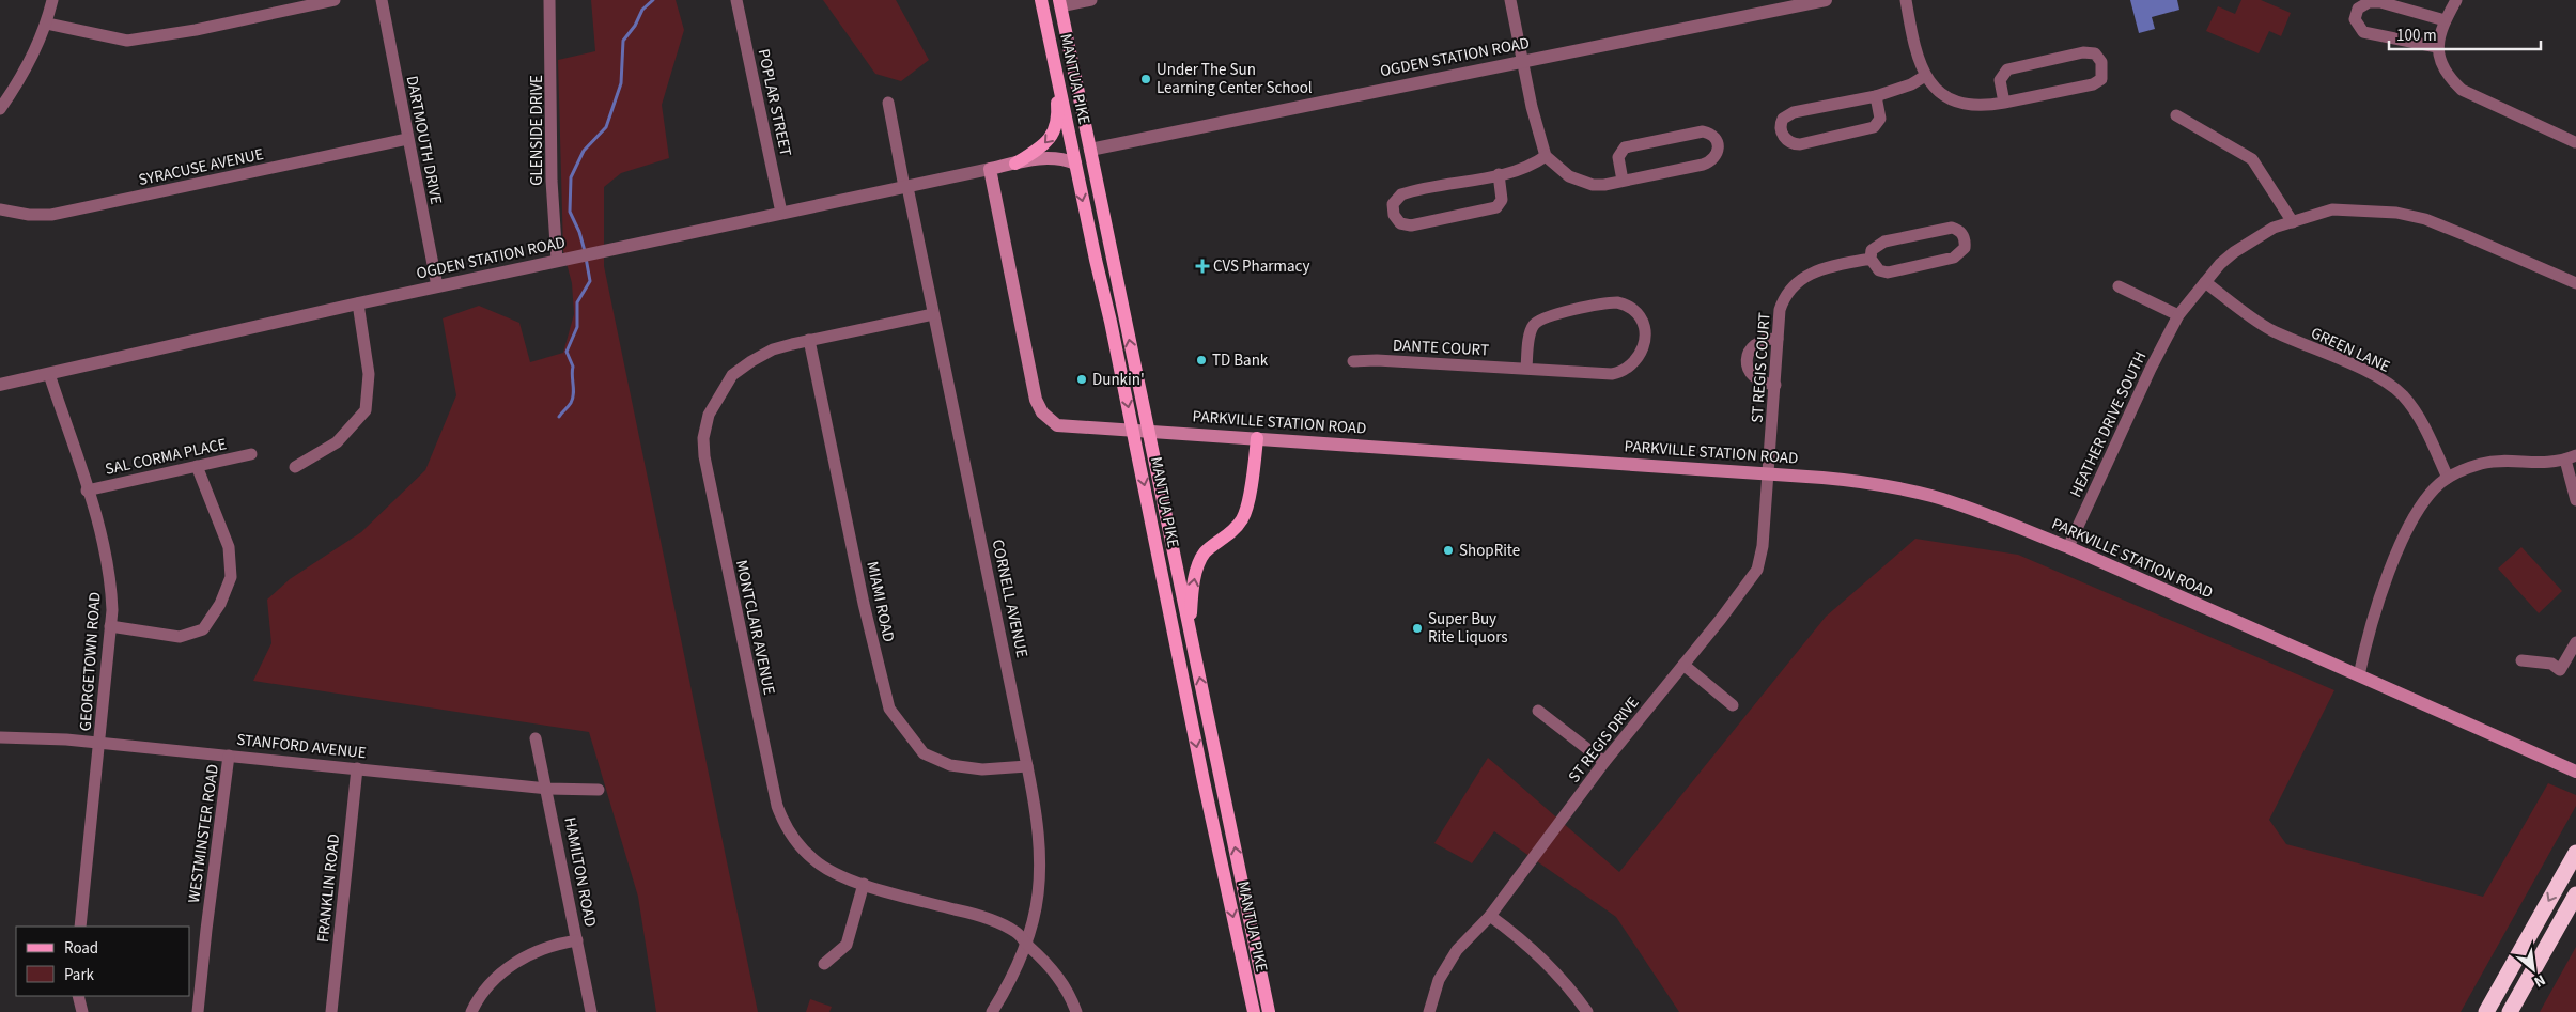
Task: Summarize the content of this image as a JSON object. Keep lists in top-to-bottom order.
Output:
{
  "streets": {
    "main road": ["MANTUA PIKE", "PARKVILLE STATION ROAD"],
    "street": [
      "OGDEN STATION ROAD",
      "POPLAR STREET",
      "GLENSIDE DRIVE",
      "DARTMOUTH DRIVE",
      "SYRACUSE AVENUE",
      "DANTE COURT",
      "GREEN LANE",
      "ST REGIS COURT",
      "HEATHER DRIVE SOUTH",
      "SAL CORMA PLACE",
      "CORNELL AVENUE",
      "MIAMI ROAD",
      "MONTCLAIR AVENUE",
      "GEORGETOWN ROAD",
      "ST REGIS DRIVE",
      "STANFORD AVENUE",
      "WESTMINSTER ROAD",
      "HAMILTON ROAD",
      "FRANKLIN ROAD"
    ]
  },
  "crossings": [
    ["OGDEN STATION ROAD", "MANTUA PIKE"],
    ["OGDEN STATION ROAD", "POPLAR STREET"],
    ["OGDEN STATION ROAD", "GLENSIDE DRIVE"],
    ["OGDEN STATION ROAD", "DARTMOUTH DRIVE"],
    ["OGDEN STATION ROAD", "PARKVILLE STATION ROAD"],
    ["OGDEN STATION ROAD", "CORNELL AVENUE"],
    ["OGDEN STATION ROAD", "GEORGETOWN ROAD"],
    ["MANTUA PIKE", "PARKVILLE STATION ROAD"],
    ["DARTMOUTH DRIVE", "SYRACUSE AVENUE"],
    ["GREEN LANE", "HEATHER DRIVE SOUTH"],
    ["ST REGIS COURT", "PARKVILLE STATION ROAD"],
    ["ST REGIS COURT", "ST REGIS DRIVE"],
    ["PARKVILLE STATION ROAD", "HEATHER DRIVE SOUTH"],
    ["PARKVILLE STATION ROAD", "ST REGIS DRIVE"],
    ["SAL CORMA PLACE", "GEORGETOWN ROAD"],
    ["CORNELL AVENUE", "MIAMI ROAD"],
    ["CORNELL AVENUE", "MONTCLAIR AVENUE"],
    ["MIAMI ROAD", "MONTCLAIR AVENUE"],
    ["GEORGETOWN ROAD", "STANFORD AVENUE"],
    ["STANFORD AVENUE", "WESTMINSTER ROAD"],
    ["STANFORD AVENUE", "HAMILTON ROAD"],
    ["STANFORD AVENUE", "FRANKLIN ROAD"]
  ],
  "places": {
    "other": [
      "Under The Sun Learning Center School",
      "TD Bank",
      "Dunkin'",
      "ShopRite",
      "Super Buy Rite Liquors"
    ],
    "health": ["CVS Pharmacy"]
  },
  "legend": ["Road", "Park"],
  "scale_bar": "100 m",
  "north": "bottom right"
}
